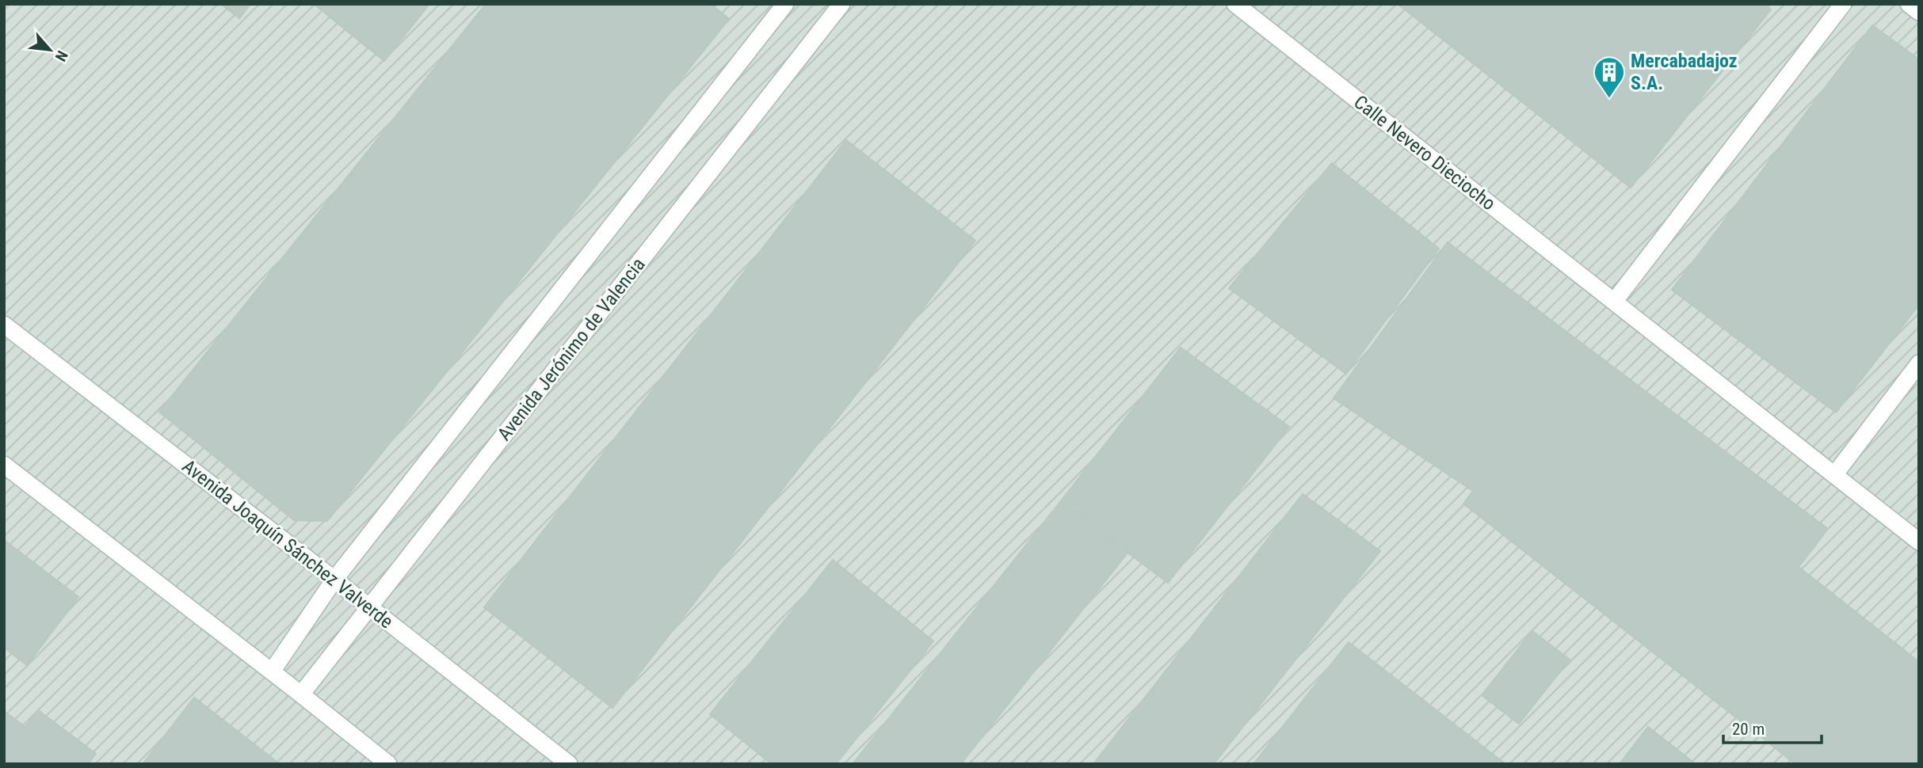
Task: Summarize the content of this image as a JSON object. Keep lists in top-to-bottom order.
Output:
{
  "streets": {
    "street": ["Calle Nevero Dieciocho", "Avenida Jerónimo de Valencia", "Avenida Joaquín Sánchez Valverde"]
  },
  "crossings": [
    ["Avenida Jerónimo de Valencia", "Avenida Joaquín Sánchez Valverde"]
  ],
  "places": {
    "building": ["Mercabadajoz S.A."]
  },
  "scale_bar": "20 m",
  "north": "bottom right"
}
